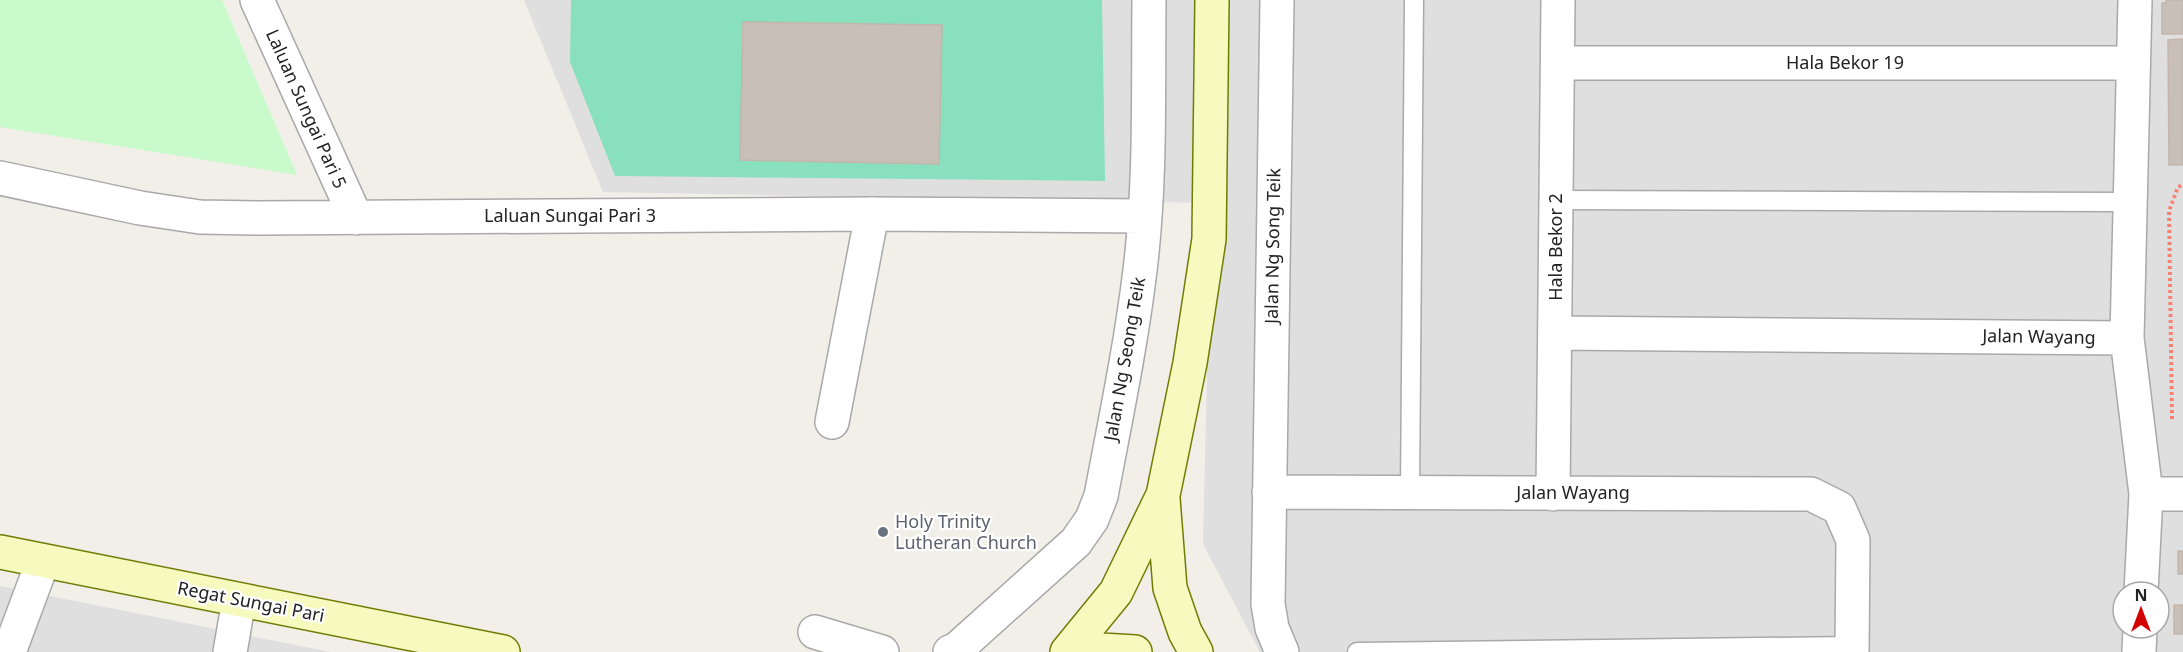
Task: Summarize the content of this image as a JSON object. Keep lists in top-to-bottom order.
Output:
{
  "streets": {
    "main road": ["Regat Sungai Pari"],
    "street": [
      "Hala Bekor 19",
      "Laluan Sungai Pari 5",
      "Laluan Sungai Pari 3",
      "Jalan Ng Song Teik",
      "Hala Bekor 2",
      "Jalan Wayang",
      "Jalan Ng Seong Teik"
    ]
  },
  "crossings": [
    ["Hala Bekor 19", "Hala Bekor 2"],
    ["Laluan Sungai Pari 5", "Laluan Sungai Pari 3"],
    ["Laluan Sungai Pari 3", "Jalan Ng Seong Teik"],
    ["Jalan Ng Song Teik", "Jalan Wayang"],
    ["Hala Bekor 2", "Jalan Wayang"]
  ],
  "places": ["Holy Trinity Lutheran Church"],
  "north": "top"
}
